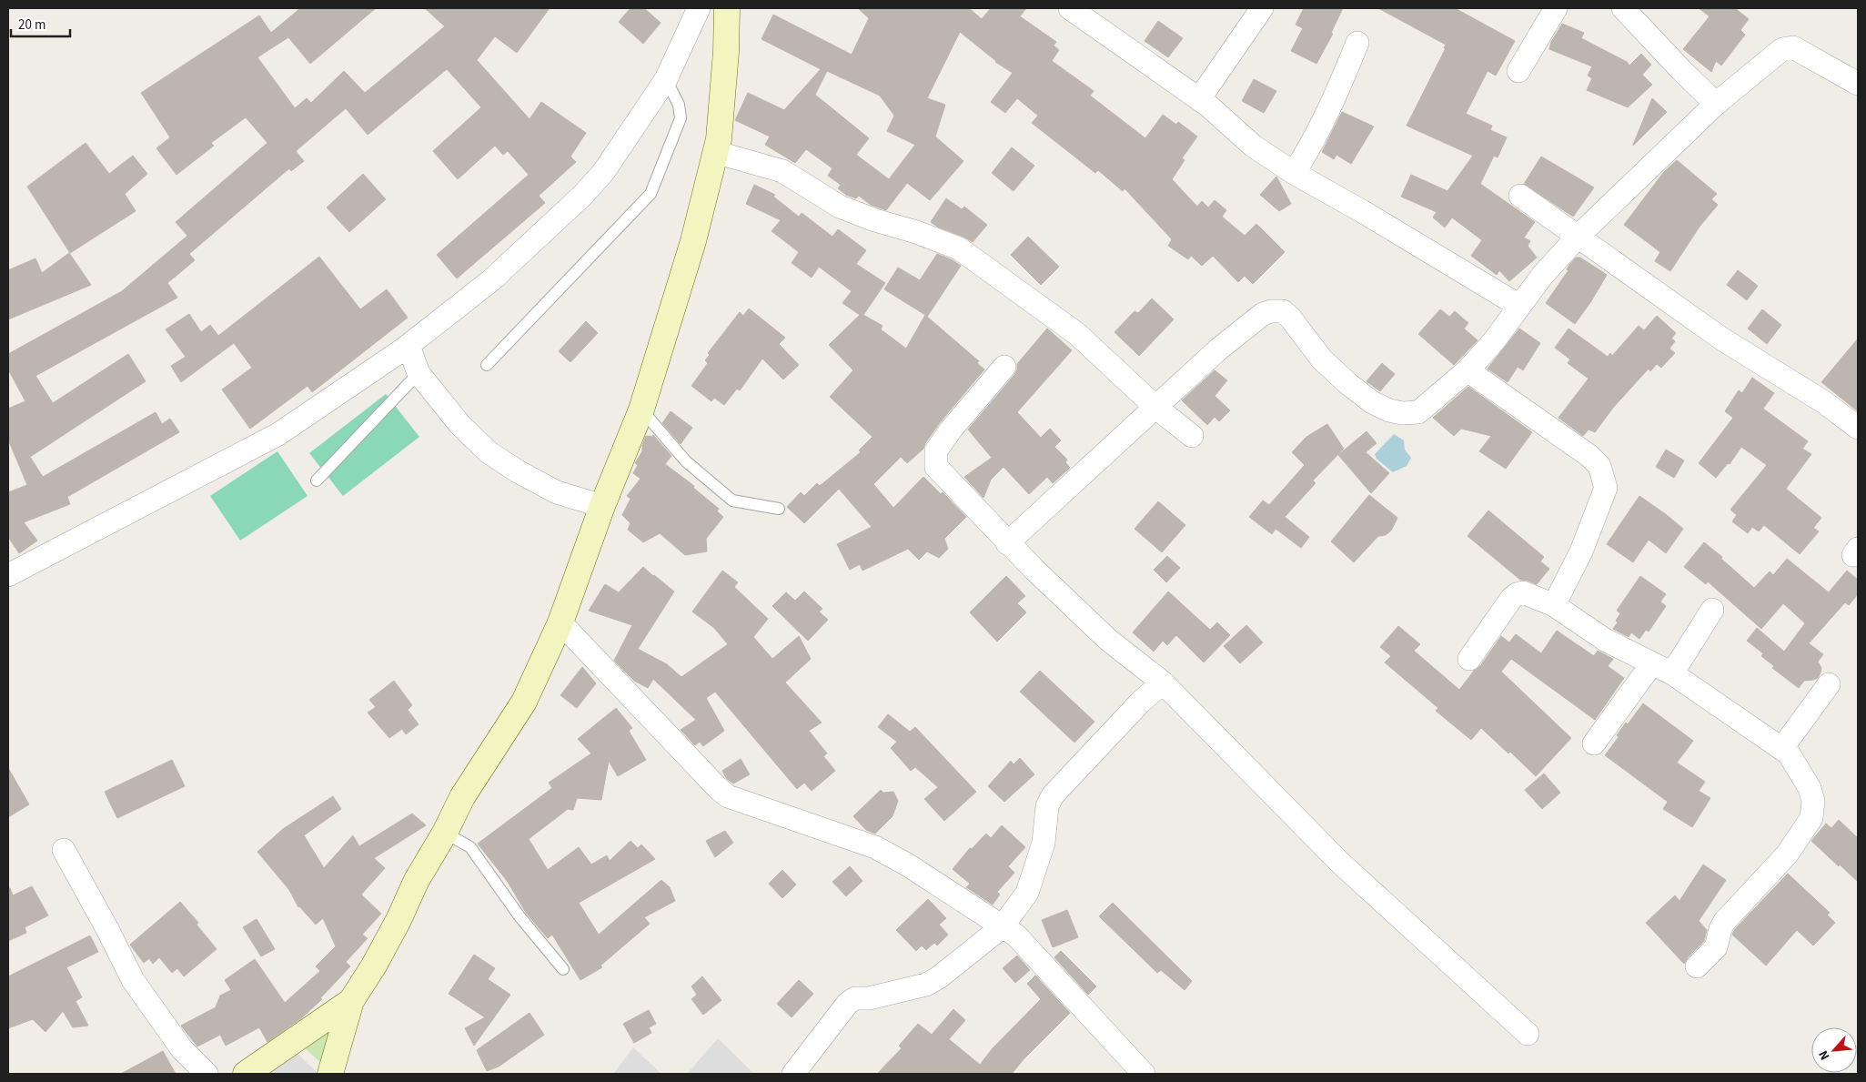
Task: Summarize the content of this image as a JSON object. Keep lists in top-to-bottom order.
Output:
{
  "scale_bar": "20 m",
  "north": "bottom left"
}
